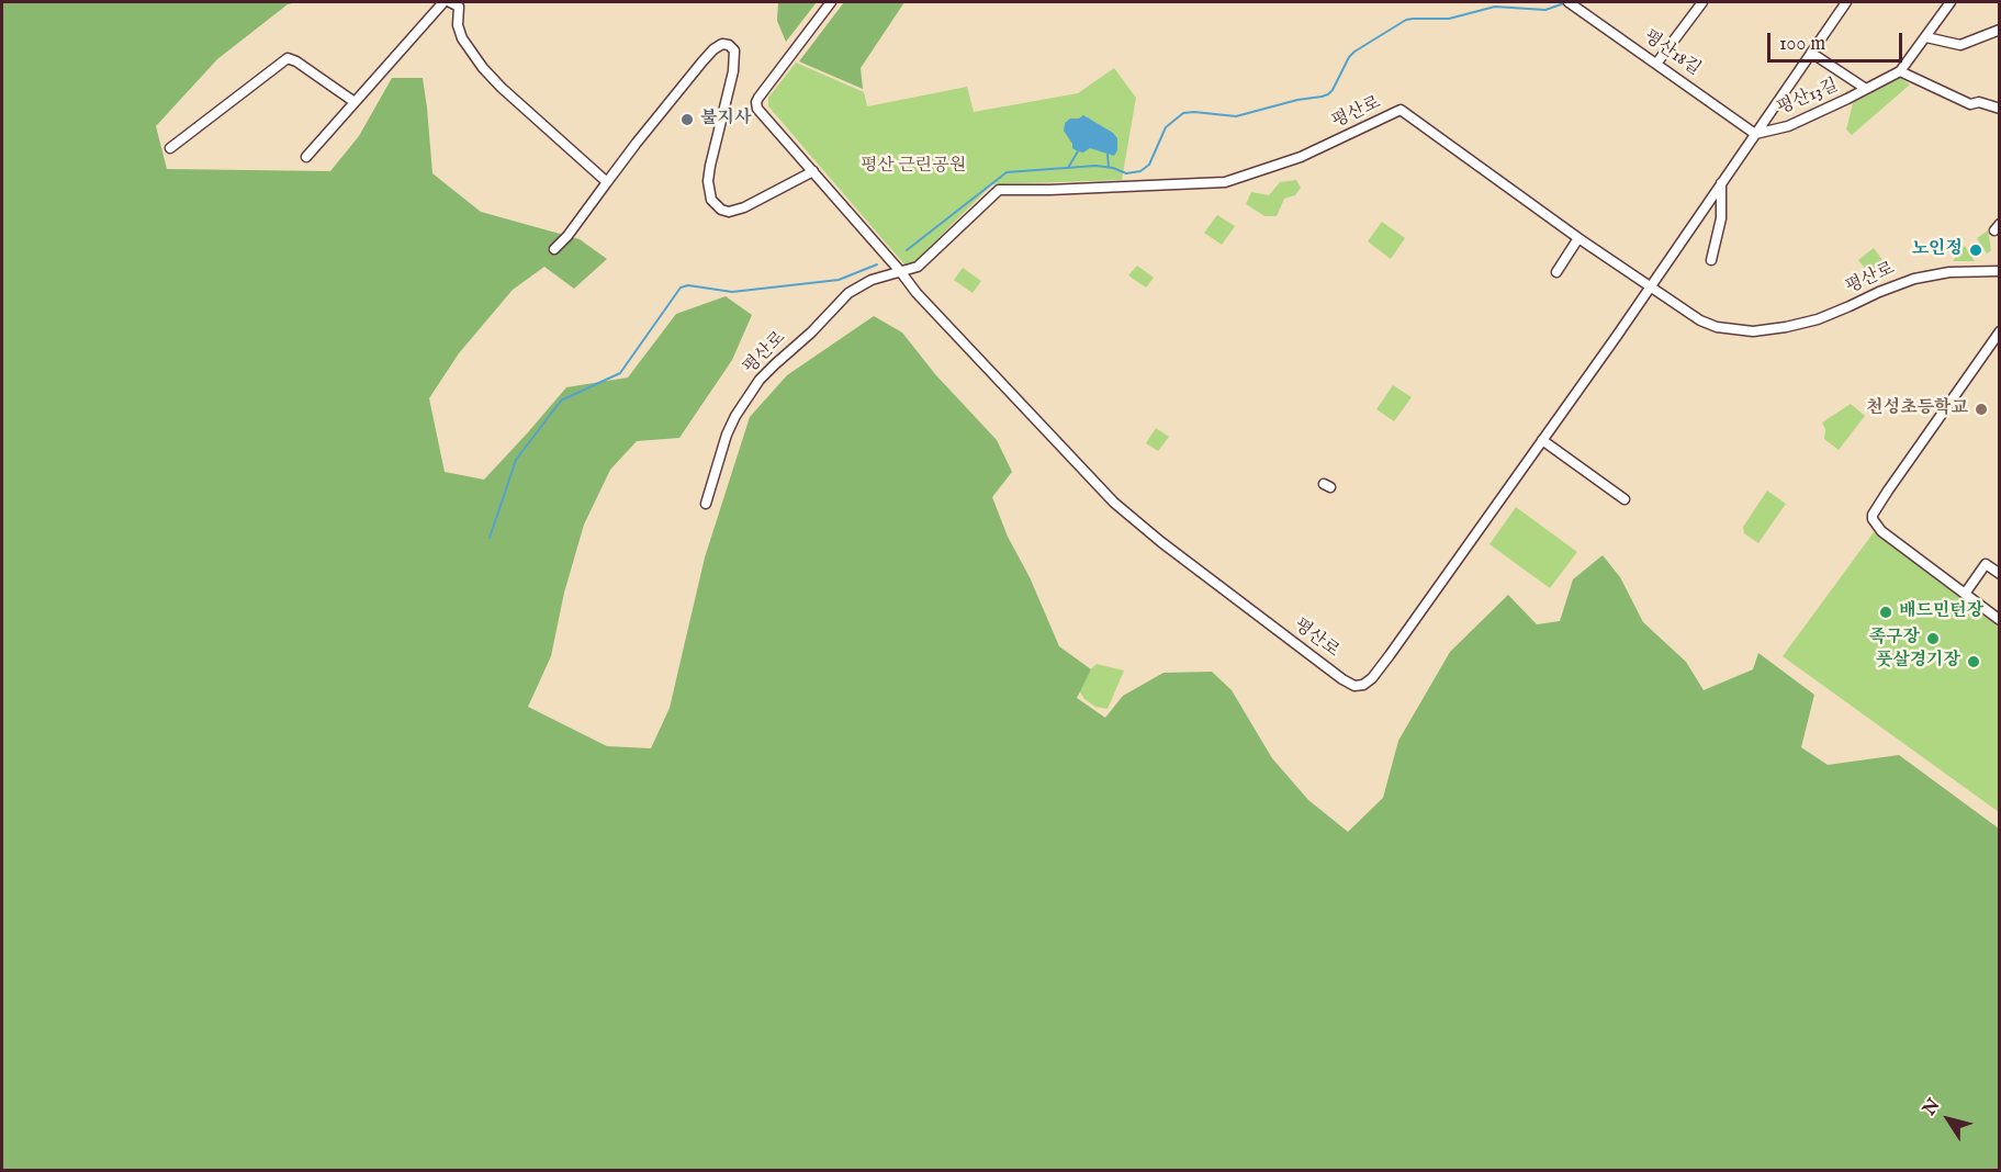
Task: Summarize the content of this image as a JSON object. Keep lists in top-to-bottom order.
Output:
{
  "streets": {
    "street": ["평산18길", "평산13길", "평산로"]
  },
  "crossings": [
    ["평산18길", "평산13길"],
    ["평산18길", "평산로"],
    ["평산13길", "평산로"]
  ],
  "parks": ["평산 근린공원"],
  "places": [
    "불지사",
    "노인정",
    "천성초등학교",
    "배드민턴장",
    "족구장",
    "풋살경기장"
  ],
  "scale_bar": "100 m",
  "north": "top left"
}
